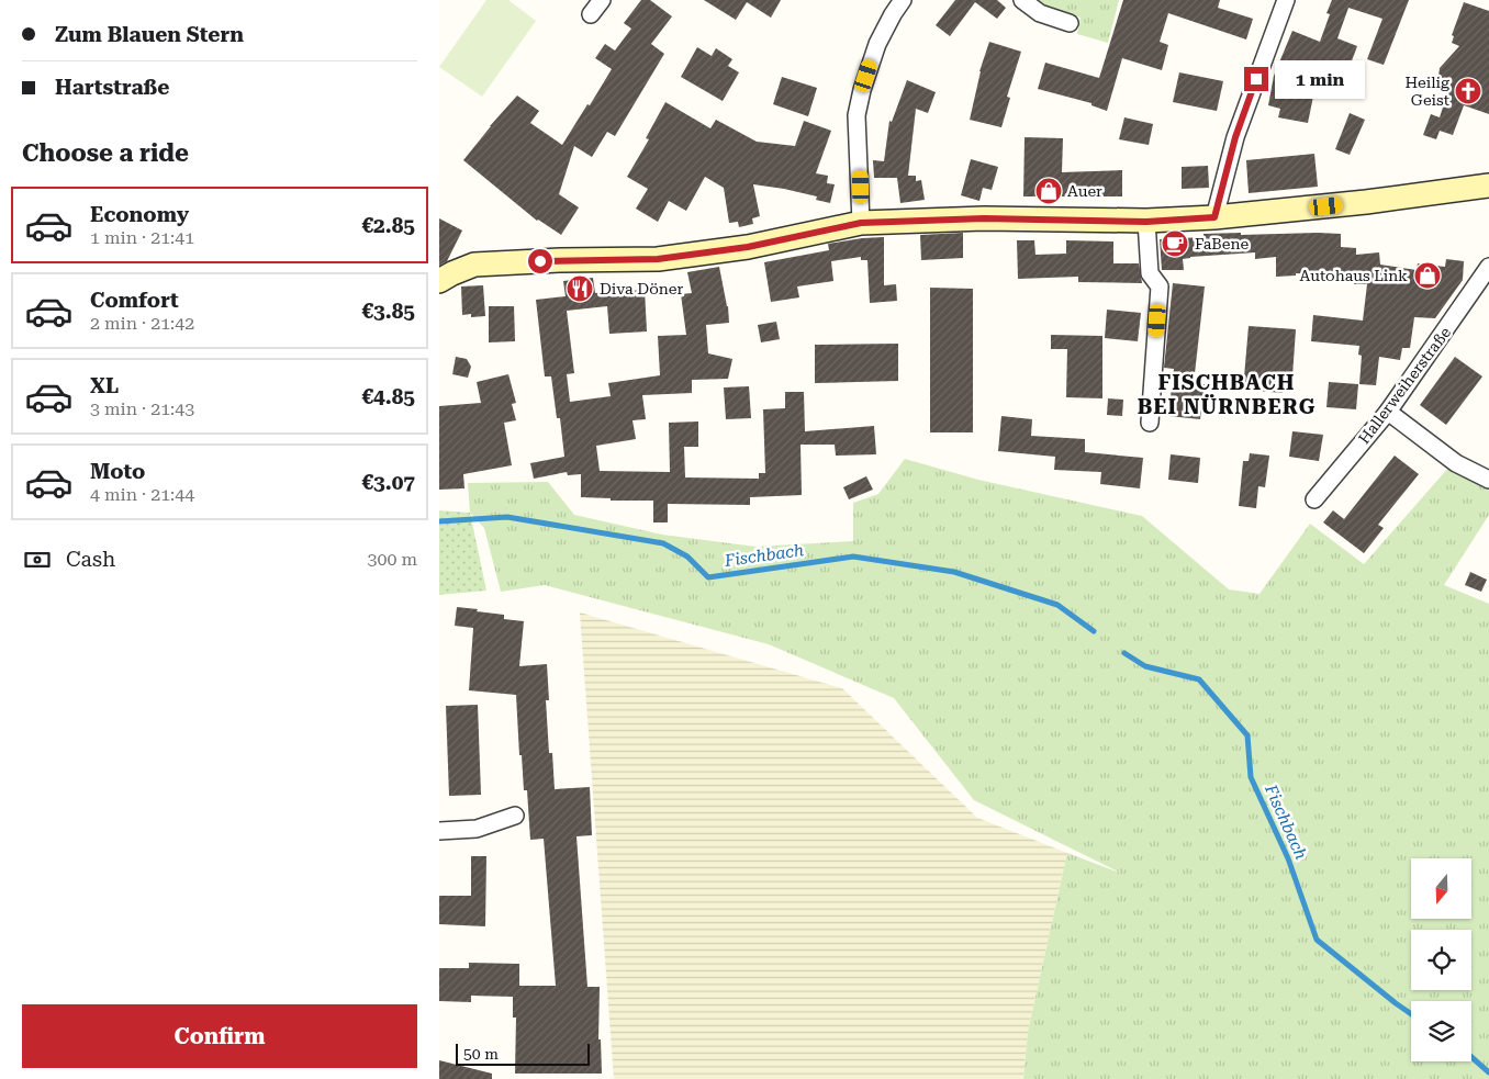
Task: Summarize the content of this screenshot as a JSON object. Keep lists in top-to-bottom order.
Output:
{
  "streets": {
    "street": ["Hallerweiherstraße"]
  },
  "districts": ["FISCHBACH BEI NÜRNBERG"],
  "water": ["Fischbach"],
  "places": {
    "church": ["Heilig Geist"],
    "shop": ["Auer", "Autohaus Link"],
    "cafe": ["FaBene"],
    "restaurant": ["Diva Döner"]
  },
  "scale_bar": "50 m",
  "north": "bottom",
  "page": {
    "banner": ["Zum Blauen Stern", "Hartstraße"],
    "bubble": "1 min",
    "heading": "Choose a ride",
    "list": [
      {
        "name": "Economy",
        "note": "1 min · 21:41",
        "value": "€2.85"
      },
      {
        "name": "Comfort",
        "note": "2 min · 21:42",
        "value": "€3.85"
      },
      {
        "name": "XL",
        "note": "3 min · 21:43",
        "value": "€4.85"
      },
      {
        "name": "Moto",
        "note": "4 min · 21:44",
        "value": "€3.07"
      }
    ],
    "pay": ["Cash", "300 m"],
    "buttons": "Confirm",
    "scale": "50 m"
  }
}
